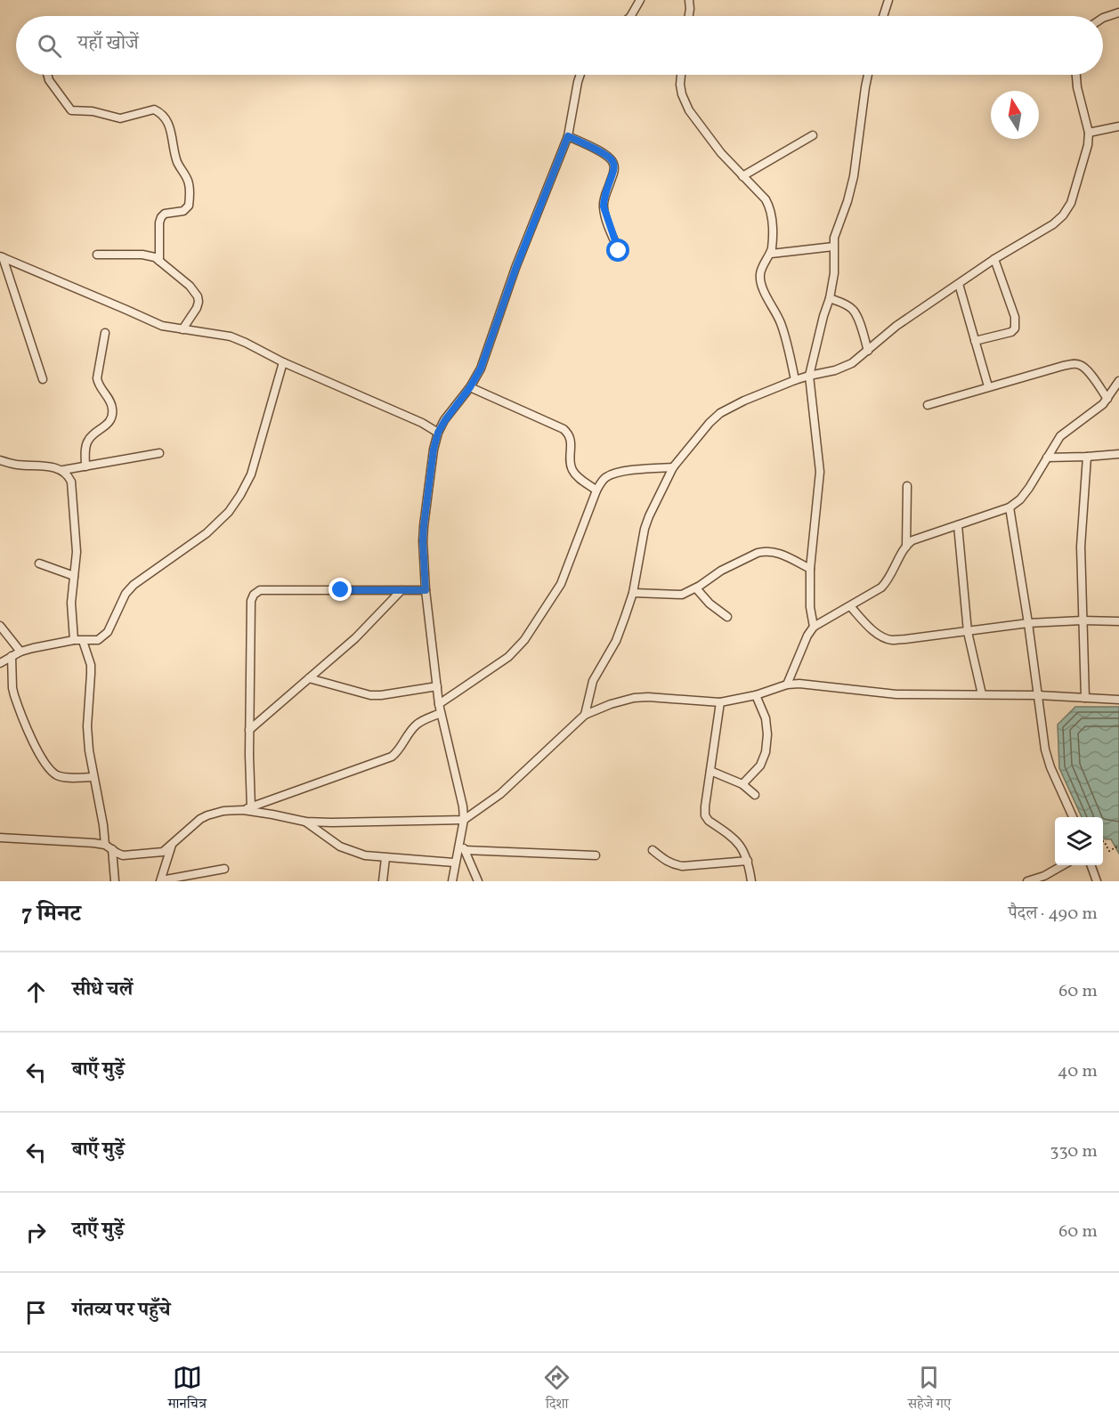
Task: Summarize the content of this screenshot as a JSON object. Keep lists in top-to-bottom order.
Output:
{
  "north": "top",
  "page": {
    "search": "यहाँ खोजें",
    "heading": ["7 मिनट", "पैदल · 490 m"],
    "list": [
      ["सीधे चलें", "60 m"],
      ["बाएँ मुड़ें", "40 m"],
      ["बाएँ मुड़ें", "330 m"],
      ["दाएँ मुड़ें", "60 m"],
      "गंतव्य पर पहुँचे"
    ],
    "nav": ["मानचित्र", "दिशा", "सहेजे गए"]
  }
}
